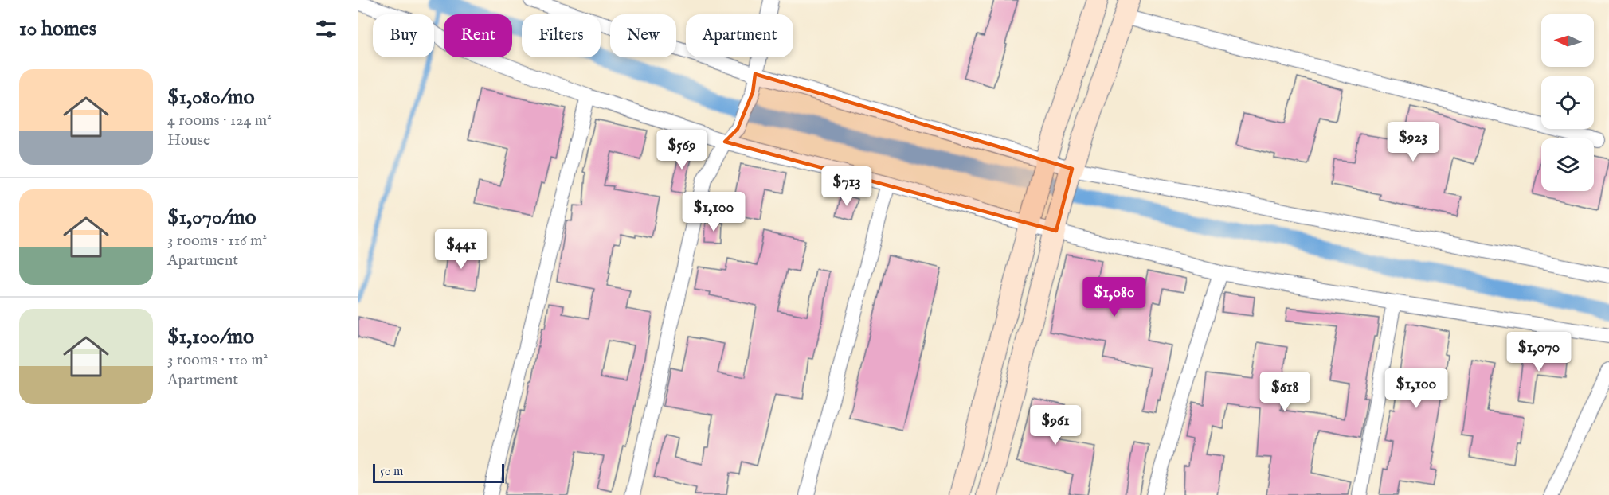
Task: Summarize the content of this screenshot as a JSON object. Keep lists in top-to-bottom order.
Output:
{
  "scale_bar": "50 m",
  "north": "left",
  "page": {
    "heading": "10 homes",
    "chip": [
      "Buy",
      "Rent",
      "Filters",
      "New",
      "Apartment"
    ],
    "list": [
      {
        "name": "$1,080/mo",
        "note": "4 rooms · 124 m² · House"
      },
      {
        "name": "$1,070/mo",
        "note": "3 rooms · 116 m² · Apartment"
      },
      {
        "name": "$1,100/mo",
        "note": "3 rooms · 110 m² · Apartment"
      }
    ],
    "price": [
      "$923",
      "$569",
      "$713",
      "$1,100",
      "$441",
      "$1,080",
      "$1,070",
      "$1,100",
      "$618",
      "$961"
    ],
    "scale": "50 m"
  }
}
